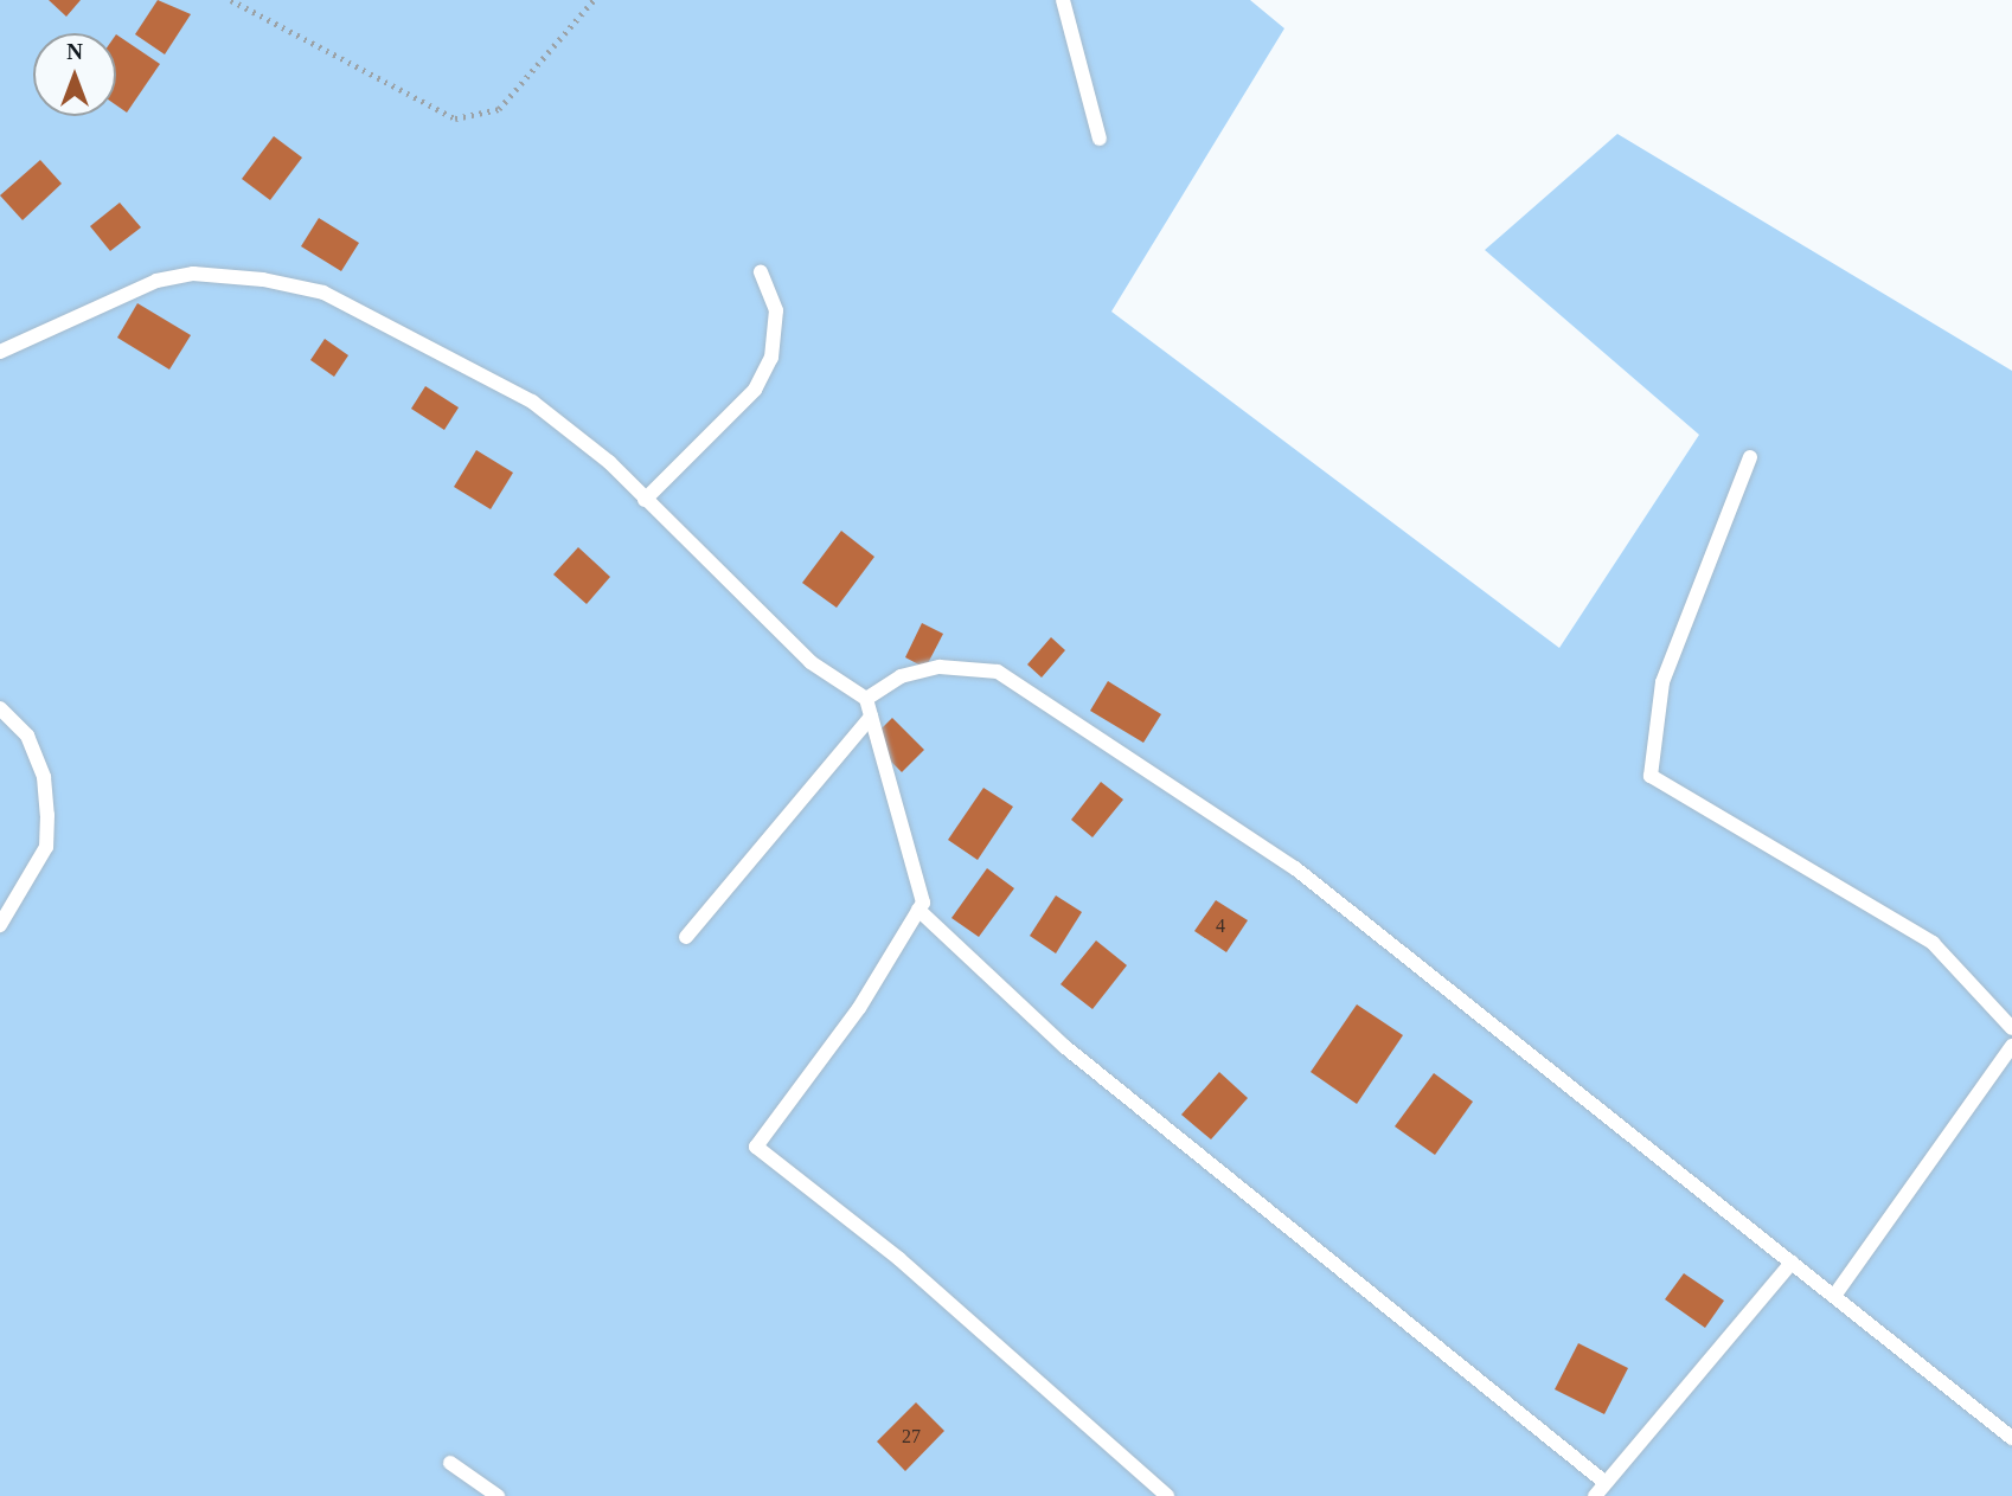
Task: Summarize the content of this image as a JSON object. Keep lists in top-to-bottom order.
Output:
{
  "house_numbers": ["4", "27"],
  "north": "top"
}
